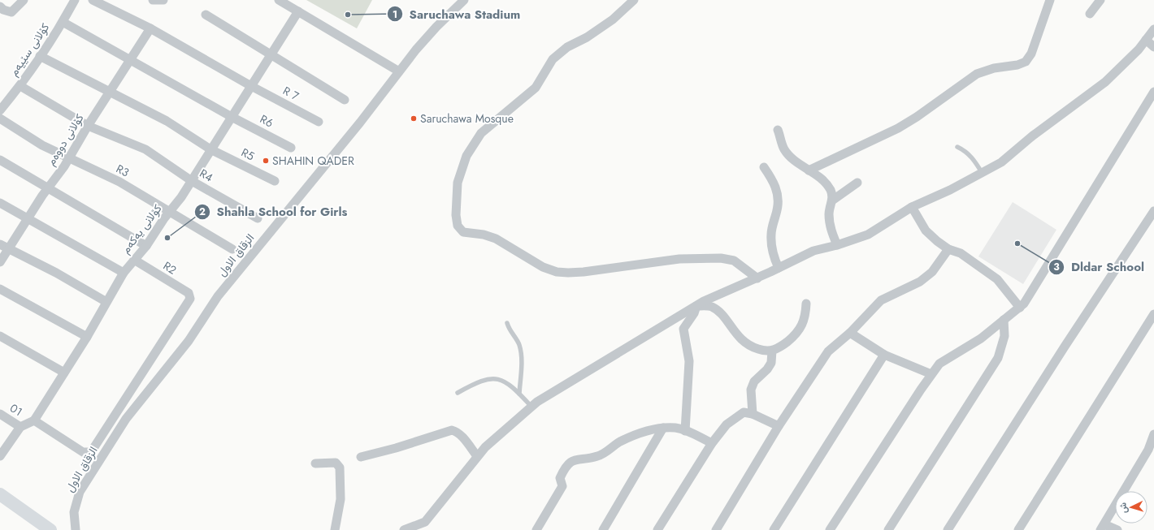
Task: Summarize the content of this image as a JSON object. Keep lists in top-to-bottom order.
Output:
{
  "streets": {
    "street": [
      "کۆلانی سێیەم",
      "R 7",
      "R6",
      "کۆلانی دووەم",
      "R5",
      "R3",
      "R4",
      "کۆلانی یەکەم",
      "الزقاق الاول",
      "R2",
      "01"
    ]
  },
  "crossings": [
    ["کۆلانی سێیەم", "R6"],
    ["کۆلانی سێیەم", "R5"],
    ["کۆلانی سێیەم", "R4"],
    ["R 7", "کۆلانی دووەم"],
    ["R 7", "کۆلانی یەکەم"],
    ["R6", "کۆلانی دووەم"],
    ["R6", "کۆلانی یەکەم"],
    ["کۆلانی دووەم", "R5"],
    ["کۆلانی دووەم", "R3"],
    ["کۆلانی دووەم", "R4"],
    ["R5", "کۆلانی یەکەم"],
    ["R3", "کۆلانی یەکەم"],
    ["R4", "کۆلانی یەکەم"],
    ["کۆلانی یەکەم", "R2"]
  ],
  "places": [
    "Saruchawa Stadium",
    "Saruchawa Mosque",
    "SHAHIN QADER",
    "Shahla School for Girls",
    "Dldar School"
  ],
  "north": "left"
}
